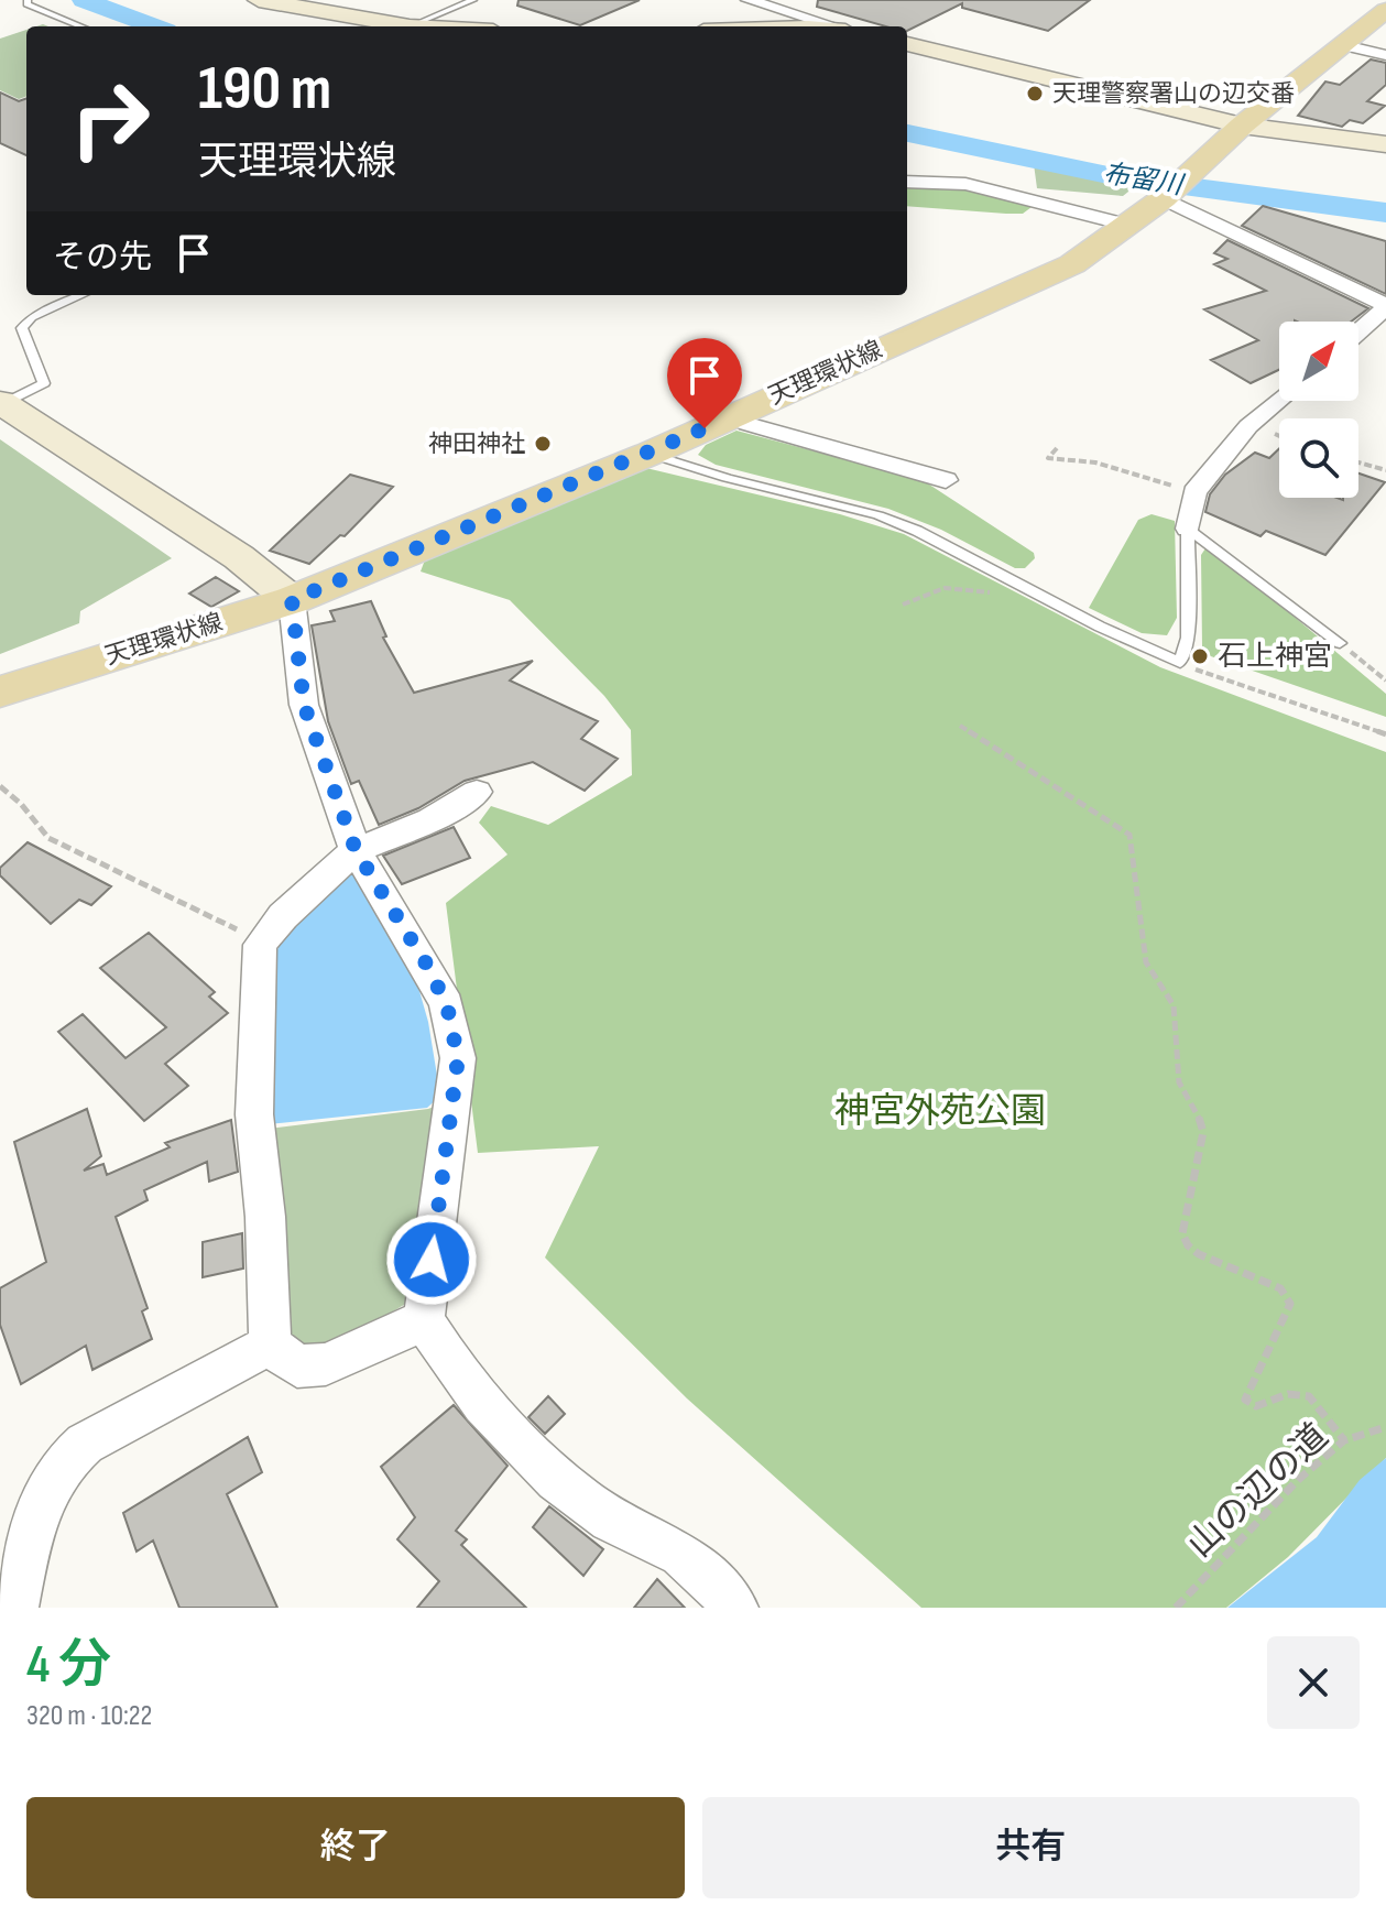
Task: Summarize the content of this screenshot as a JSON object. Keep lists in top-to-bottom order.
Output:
{
  "streets": {
    "main road": ["天理環状線"],
    "path": ["山の辺の道"]
  },
  "water": ["布留川"],
  "parks": ["神宮外苑公園"],
  "places": ["天理警察署山の辺交番", "神田神社", "石上神宮"],
  "north": "top right",
  "page": {
    "turn": ["190 m", "天理環状線"],
    "then": "その先",
    "heading": ["4 分", "320 m · 10:22"],
    "buttons": ["終了", "共有"]
  }
}
